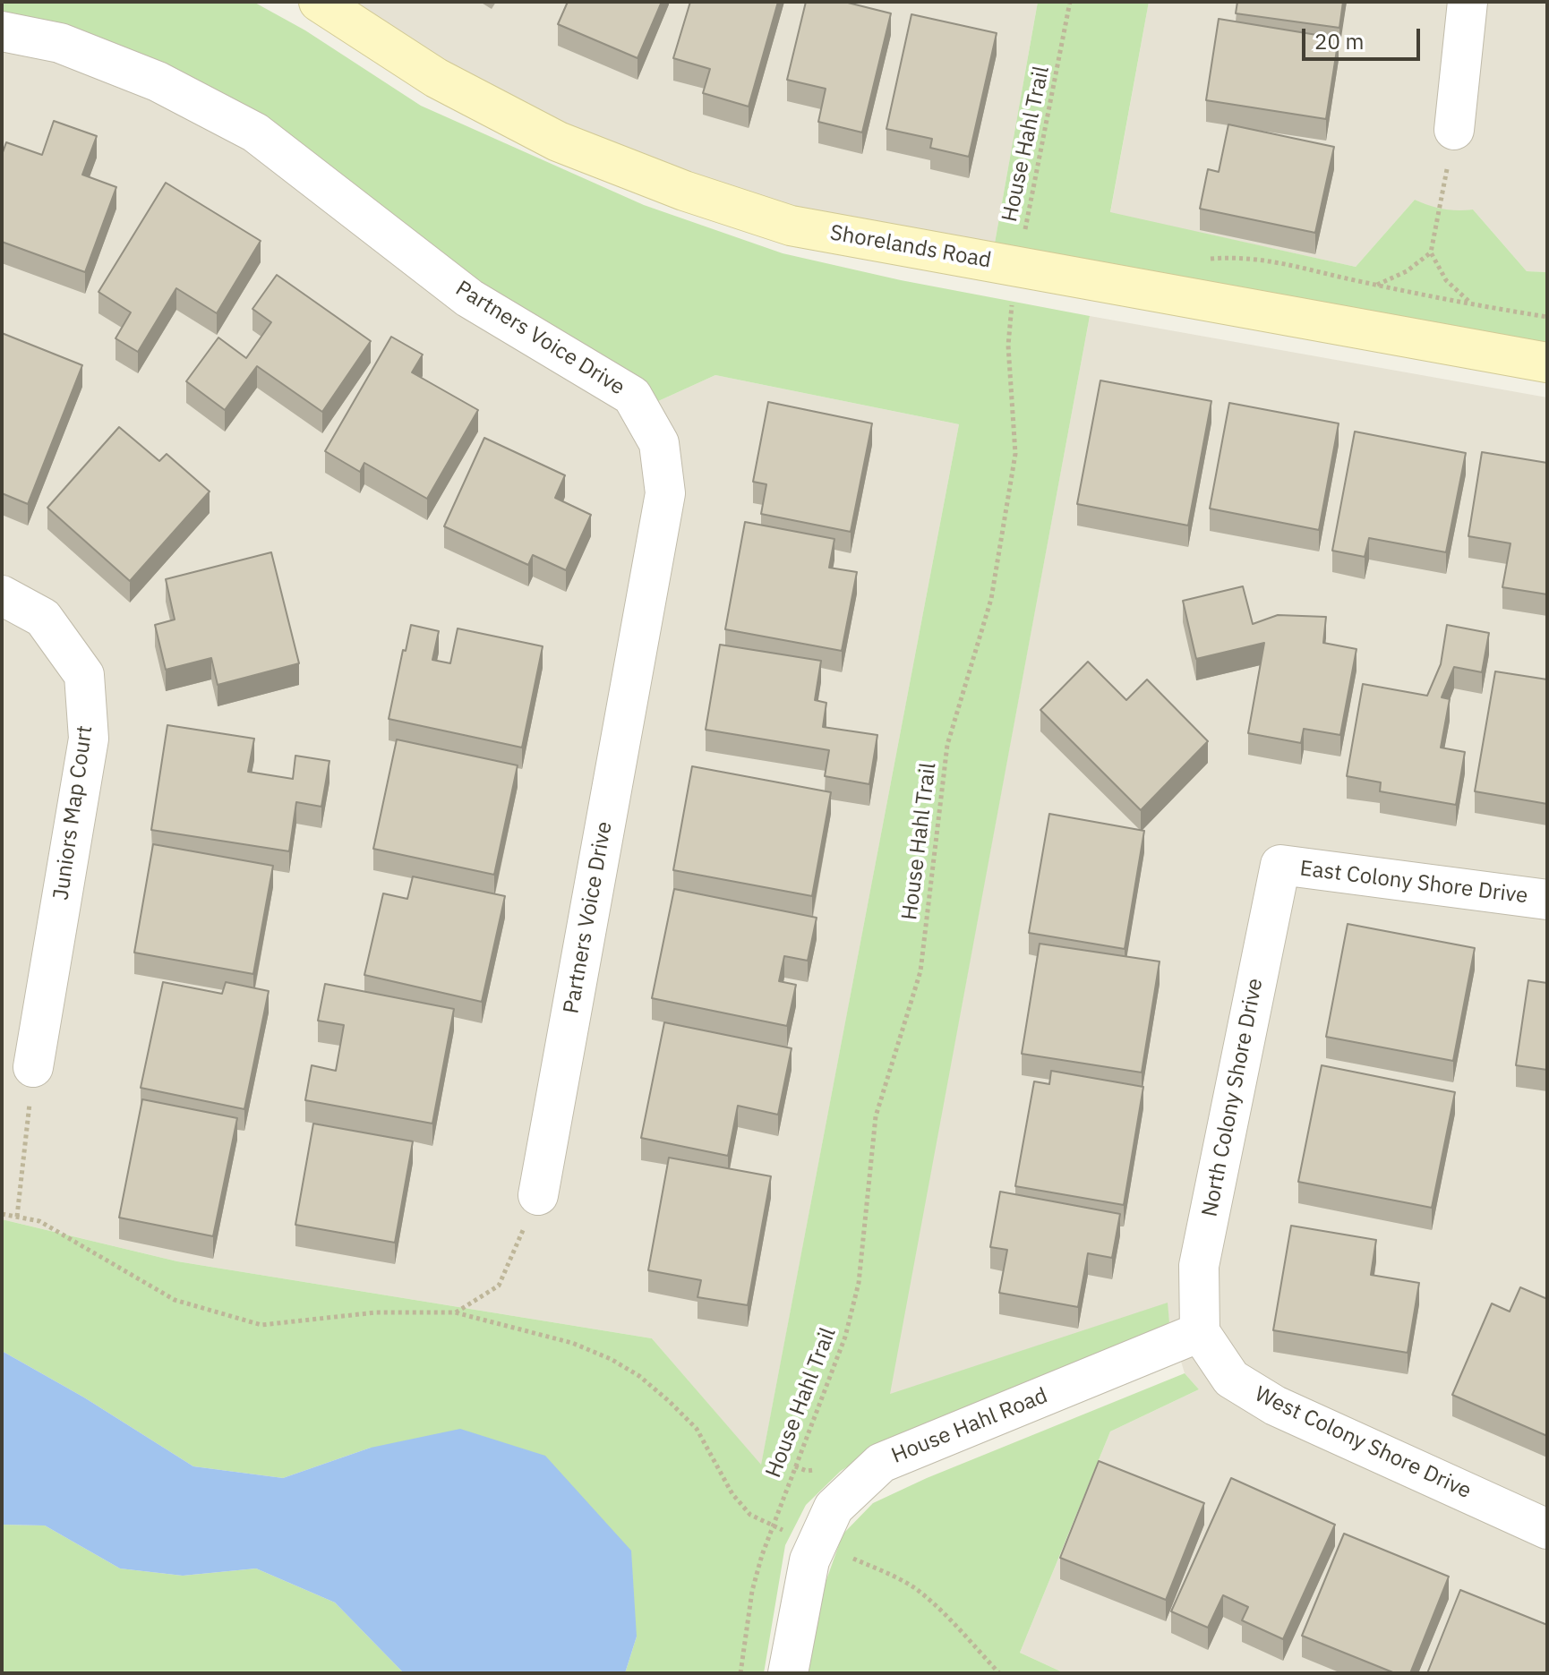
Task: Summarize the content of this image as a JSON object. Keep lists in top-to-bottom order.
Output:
{
  "streets": {
    "street": [
      "Shorelands Road",
      "Partners Voice Drive",
      "Juniors Map Court",
      "East Colony Shore Drive",
      "North Colony Shore Drive",
      "House Hahl Road",
      "West Colony Shore Drive"
    ],
    "path": ["House Hahl Trail"]
  },
  "crossings": [
    ["House Hahl Trail", "Shorelands Road"],
    ["East Colony Shore Drive", "North Colony Shore Drive"],
    ["North Colony Shore Drive", "House Hahl Road"],
    ["North Colony Shore Drive", "West Colony Shore Drive"],
    ["House Hahl Road", "West Colony Shore Drive"]
  ],
  "scale_bar": "20 m"
}
